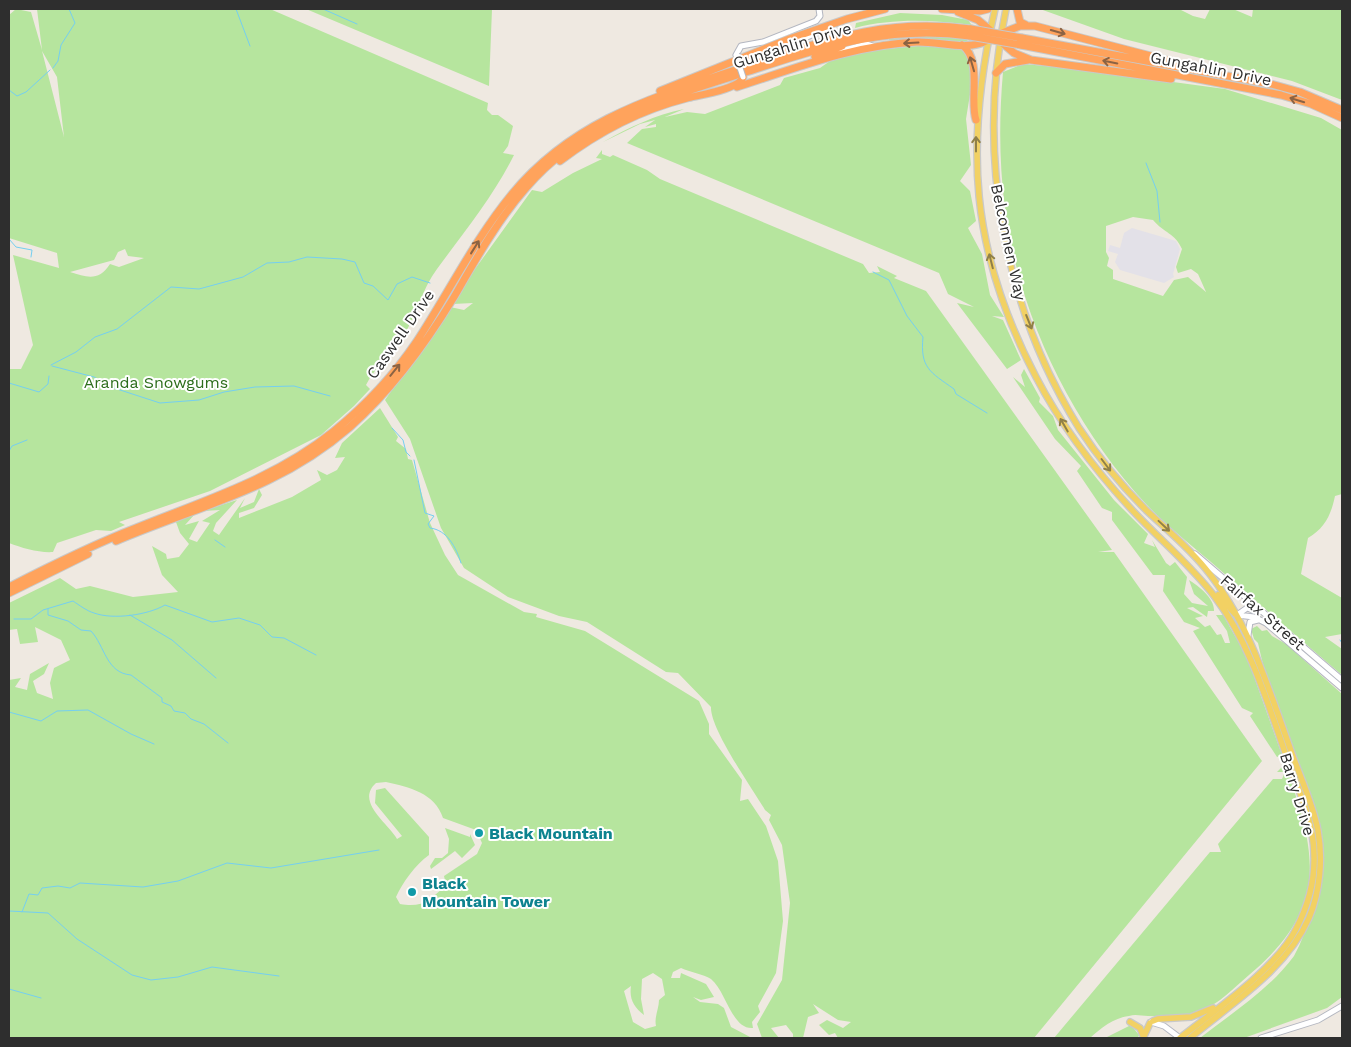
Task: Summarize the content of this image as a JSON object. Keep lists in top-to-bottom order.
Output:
{
  "streets": {
    "highway": ["Gungahlin Drive", "Caswell Drive"],
    "main road": ["Belconnen Way", "Barry Drive"],
    "street": ["Fairfax Street"]
  },
  "crossings": [
    ["Gungahlin Drive", "Caswell Drive"],
    ["Belconnen Way", "Fairfax Street"],
    ["Belconnen Way", "Barry Drive"],
    ["Fairfax Street", "Barry Drive"]
  ],
  "parks": ["Aranda Snowgums"],
  "places": ["Black Mountain", "Black Mountain Tower"]
}
